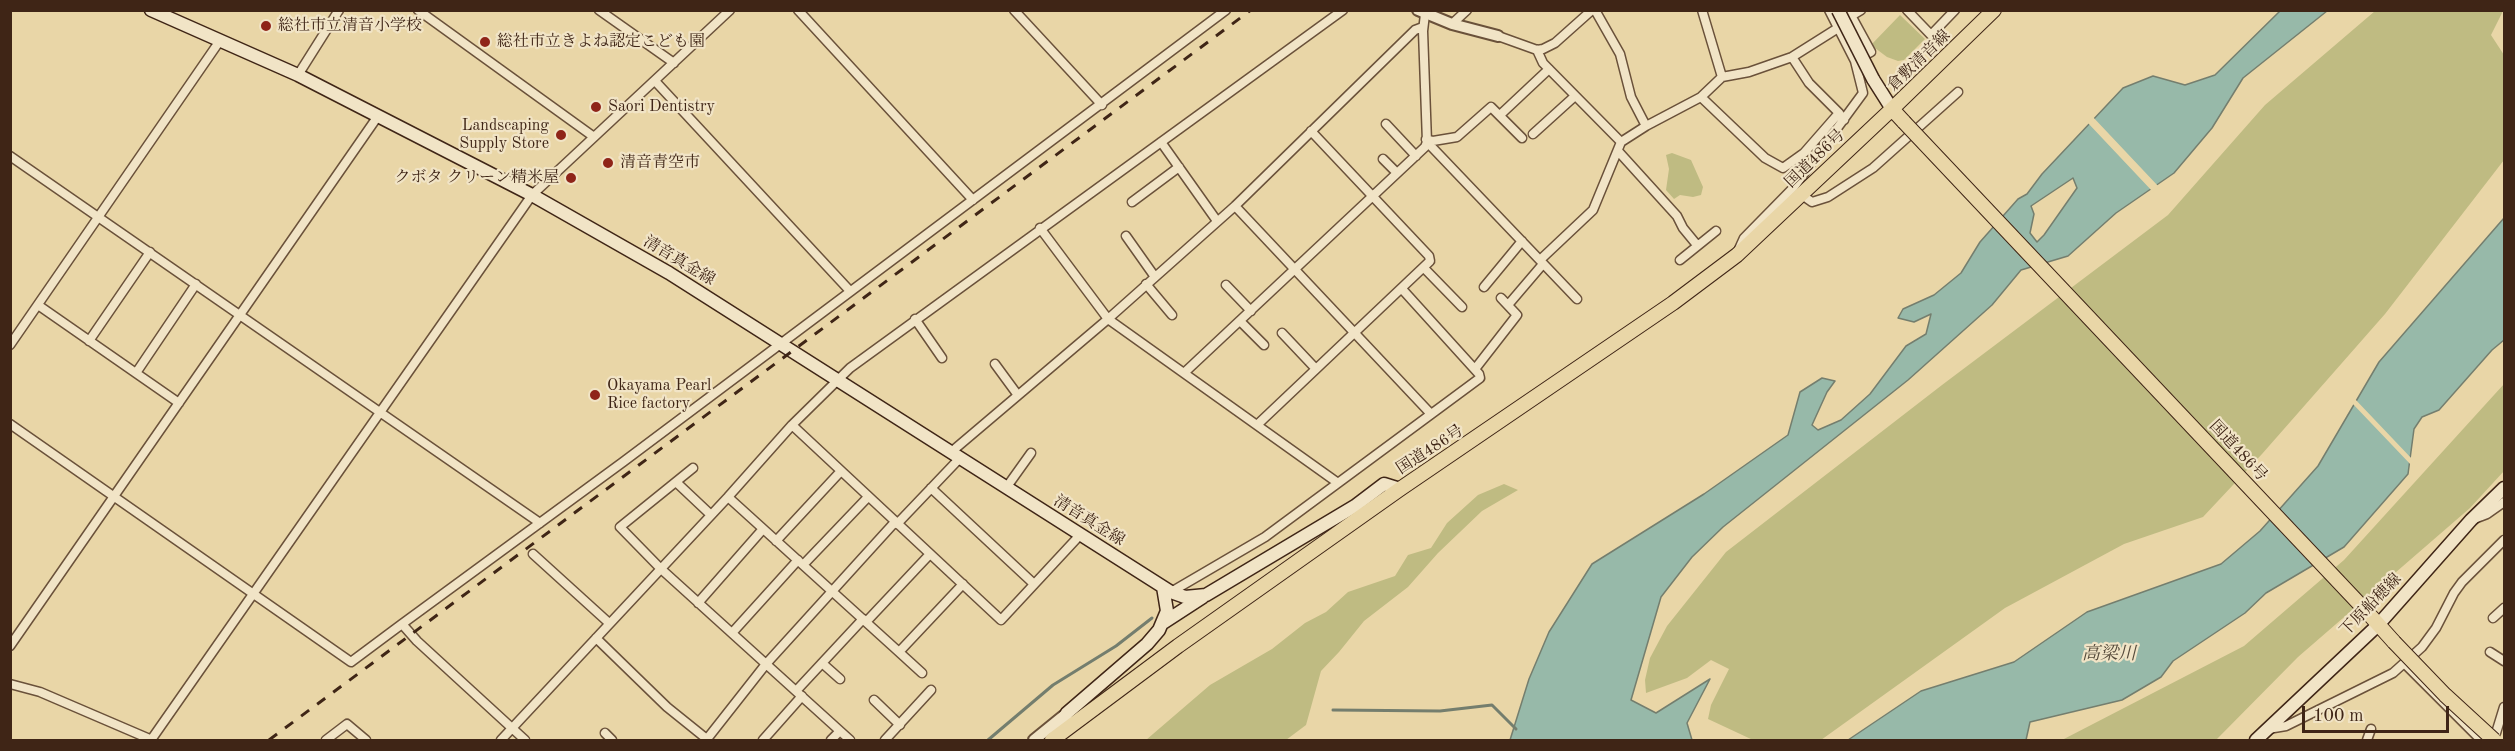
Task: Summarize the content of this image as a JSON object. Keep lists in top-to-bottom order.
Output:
{
  "streets": {
    "main road": [
      "倉敷清音線",
      "国道486号",
      "清音真金線",
      "下原船穂線"
    ]
  },
  "crossings": [
    ["倉敷清音線", "国道486号"],
    ["国道486号", "下原船穂線"]
  ],
  "water": ["高梁川"],
  "places": [
    "総社市立清音小学校",
    "総社市立きよね認定こども園",
    "Saori Dentistry",
    "Landscaping Supply Store",
    "清音青空市",
    "クボタ クリーン精米屋",
    "Okayama Pearl Rice factory"
  ],
  "scale_bar": "100 m"
}
